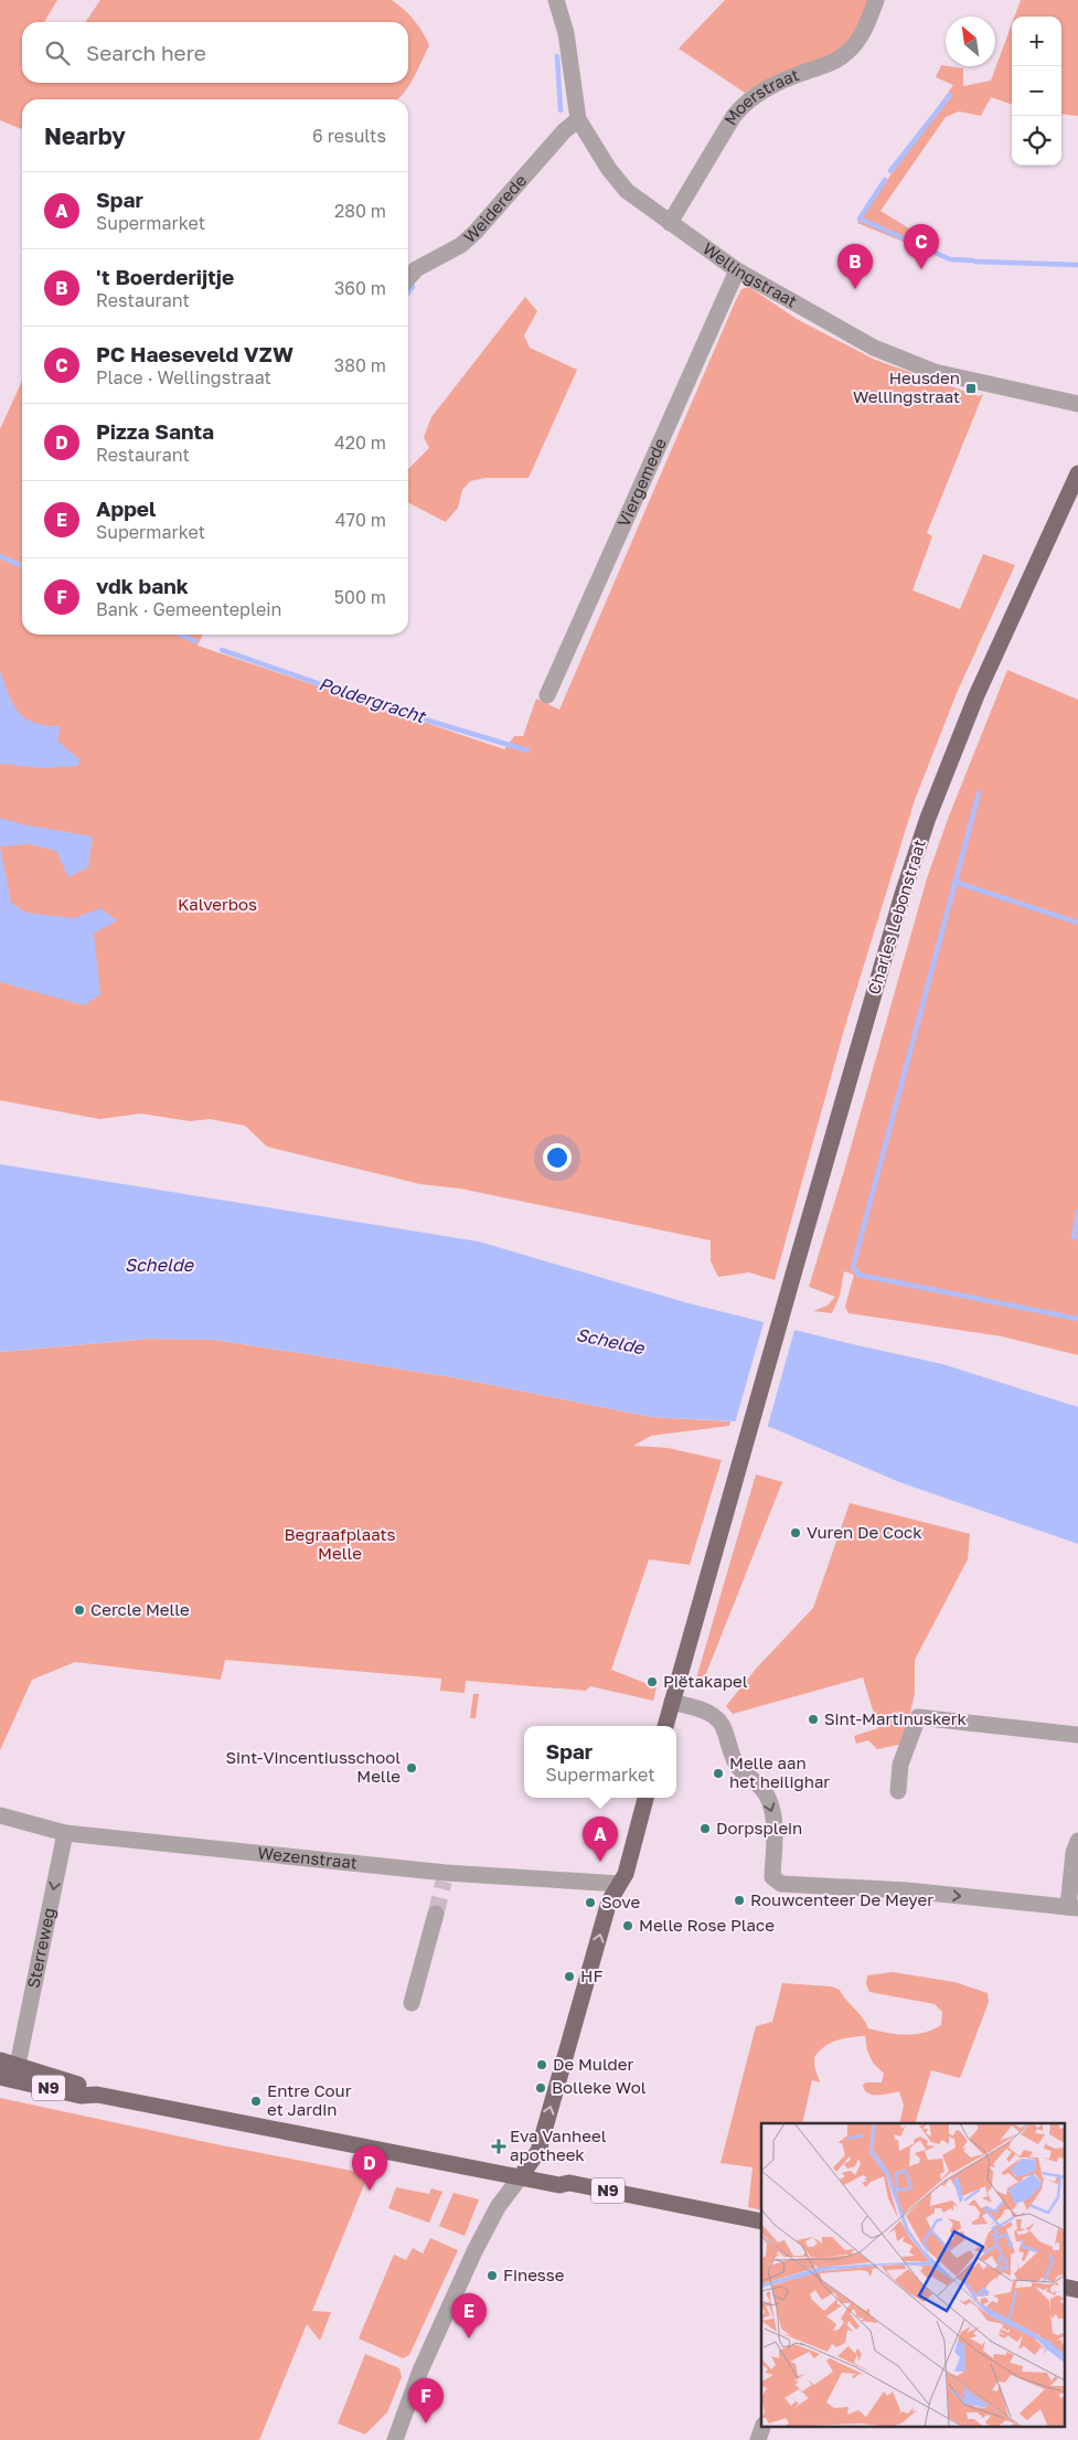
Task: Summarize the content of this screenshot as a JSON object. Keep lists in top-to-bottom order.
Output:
{
  "streets": {
    "main road": ["Charles Lebonstraat", "N9"],
    "street": [
      "Moerstraat",
      "Weiderede",
      "Wellingstraat",
      "Viergemede",
      "Wezenstraat",
      "Sterreweg"
    ]
  },
  "crossings": [
    ["Moerstraat", "Wellingstraat"],
    ["Weiderede", "Wellingstraat"],
    ["Wellingstraat", "Viergemede"],
    ["Wezenstraat", "Sterreweg"],
    ["Sterreweg", "N9"]
  ],
  "one_way": ["Sterreweg"],
  "water": ["Poldergracht", "Schelde"],
  "parks": ["Kalverbos", "Begraafplaats Melle"],
  "places": {
    "transit": ["Heusden Wellingstraat"],
    "other": [
      "Vuren De Cock",
      "Cercle Melle",
      "Piëtakapel",
      "Sint-Martinuskerk",
      "Sint-Vincentiusschool Melle",
      "Melle aan het heilighar",
      "Dorpsplein",
      "Rouwcenteer De Meyer",
      "Sove",
      "Melle Rose Place",
      "HF",
      "De Mulder",
      "Bolleke Wol",
      "Entre Cour et Jardin",
      "Finesse"
    ],
    "health": ["Eva Vanheel apotheek"]
  },
  "north": "top left",
  "page": {
    "map_buttons": ["+", "−"],
    "search": "Search here",
    "heading": ["Nearby", "6 results"],
    "list": [
      {
        "mark": "A",
        "name": "Spar",
        "note": "Supermarket",
        "value": "280 m"
      },
      {
        "mark": "B",
        "name": "'t Boerderijtje",
        "note": "Restaurant",
        "value": "360 m"
      },
      {
        "mark": "C",
        "name": "PC Haeseveld VZW",
        "note": "Place · Wellingstraat",
        "value": "380 m"
      },
      {
        "mark": "D",
        "name": "Pizza Santa",
        "note": "Restaurant",
        "value": "420 m"
      },
      {
        "mark": "E",
        "name": "Appel",
        "note": "Supermarket",
        "value": "470 m"
      },
      {
        "mark": "F",
        "name": "vdk bank",
        "note": "Bank · Gemeenteplein",
        "value": "500 m"
      }
    ],
    "pins": [
      "C",
      "B",
      "A",
      "D",
      "E",
      "F"
    ],
    "popup": ["Spar", "Supermarket"]
  }
}
